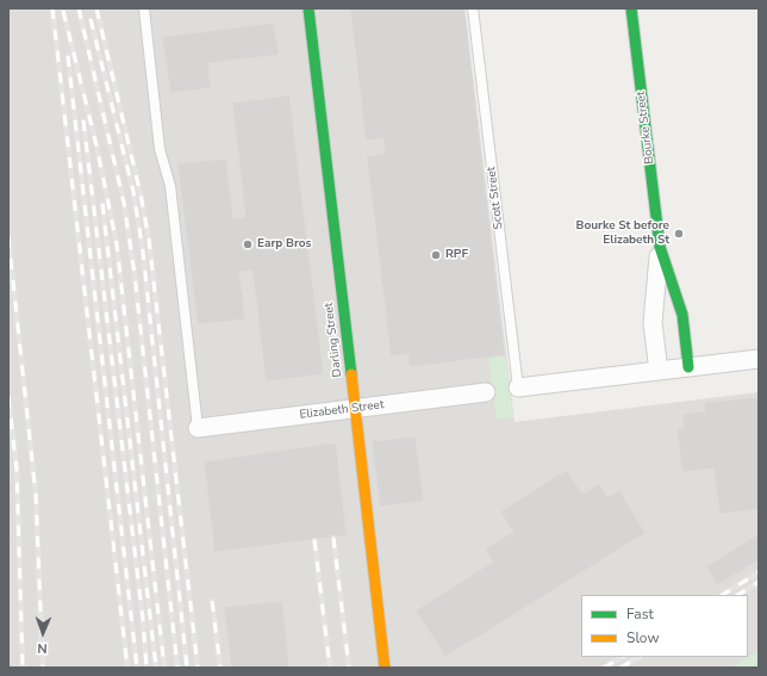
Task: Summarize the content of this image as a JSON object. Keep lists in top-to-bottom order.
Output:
{
  "streets": {
    "street": ["Bourke Street", "Darling Street", "Elizabeth Street"],
    "lane": ["Scott Street"]
  },
  "crossings": [
    ["Darling Street", "Elizabeth Street"]
  ],
  "places": ["Bourke St before Elizabeth St", "Earp Bros", "RPF"],
  "legend": ["Fast", "Slow"],
  "north": "bottom"
}
